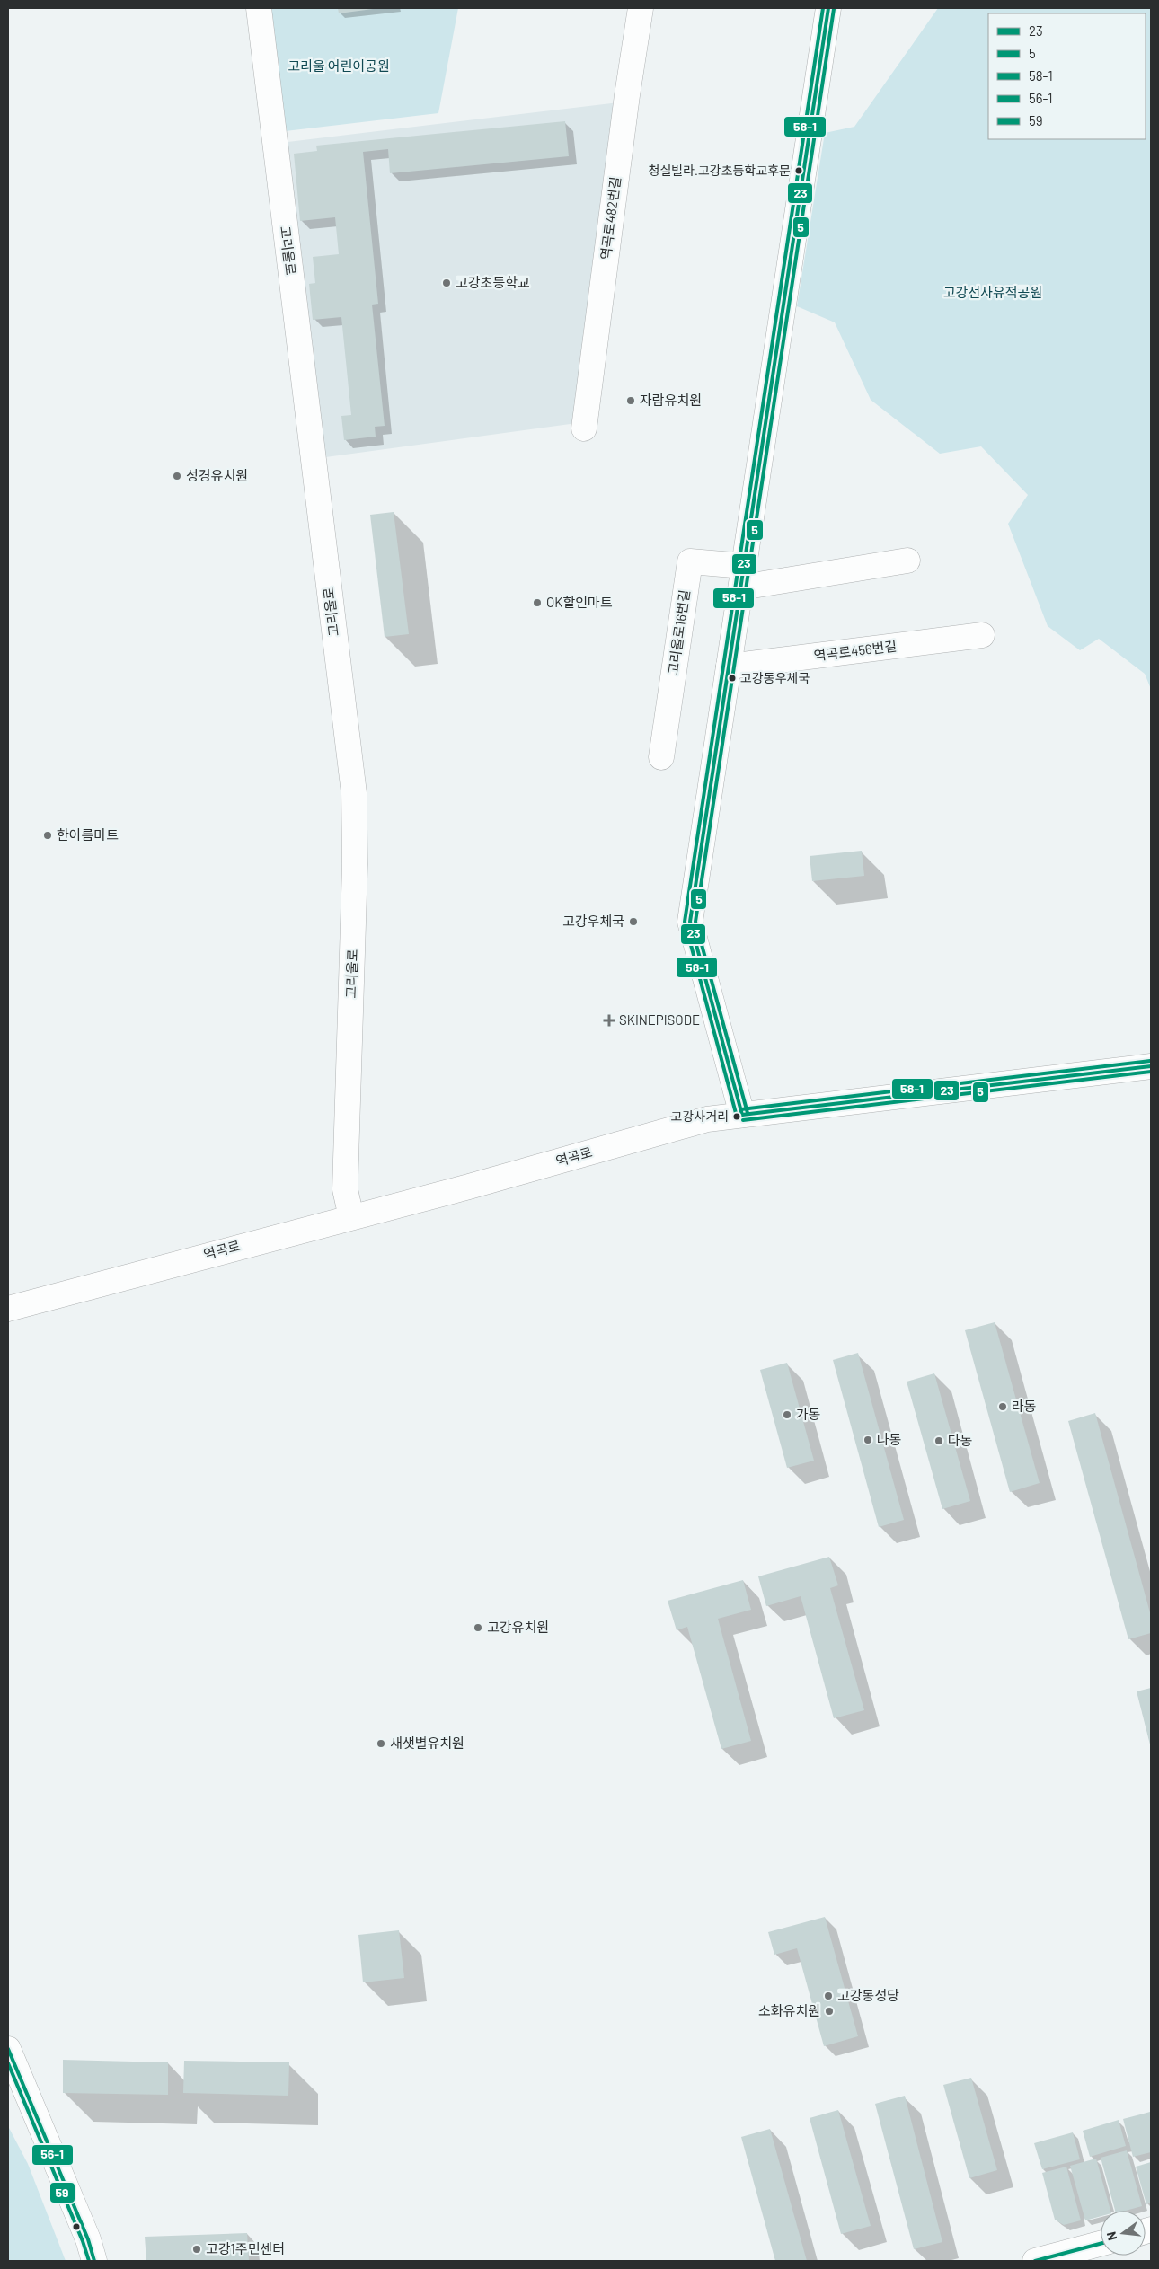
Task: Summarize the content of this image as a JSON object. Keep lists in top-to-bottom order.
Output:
{
  "streets": {
    "street": [
      "역곡로482번길",
      "고리울로",
      "고리울로16번길",
      "역곡로456번길",
      "역곡로"
    ]
  },
  "crossings": [
    ["고리울로", "역곡로"]
  ],
  "parks": ["고리울 어린이공원", "고강선사유적공원"],
  "places": {
    "other": [
      "청실빌라.고강초등학교후문",
      "고강초등학교",
      "자람유치원",
      "성경유치원",
      "OK할인마트",
      "고강동우체국",
      "한아름마트",
      "고강우체국",
      "고강사거리",
      "라동",
      "가동",
      "나동",
      "다동",
      "고강유치원",
      "새샛별유치원",
      "고강동성당",
      "소화유치원",
      "고강1주민센터"
    ],
    "health": ["SKINEPISODE"]
  },
  "lines": [
    "transit line 23",
    "transit line 58-1",
    "transit line 5",
    "transit line 56-1",
    "transit line 59"
  ],
  "legend": [
    "23",
    "5",
    "58-1",
    "56-1",
    "59"
  ],
  "north": "left"
}
